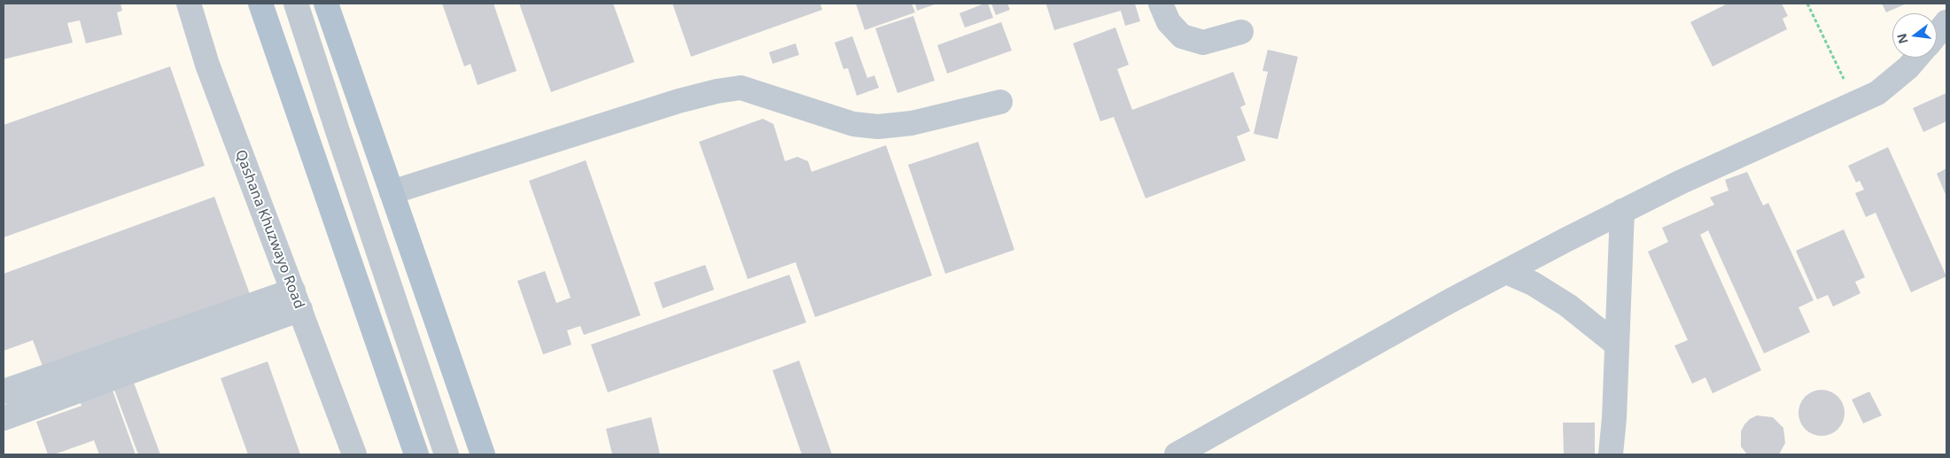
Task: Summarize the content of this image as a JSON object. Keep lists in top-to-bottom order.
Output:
{
  "streets": {
    "lane": ["Qashana Khuzwayo Road"]
  },
  "north": "left"
}
